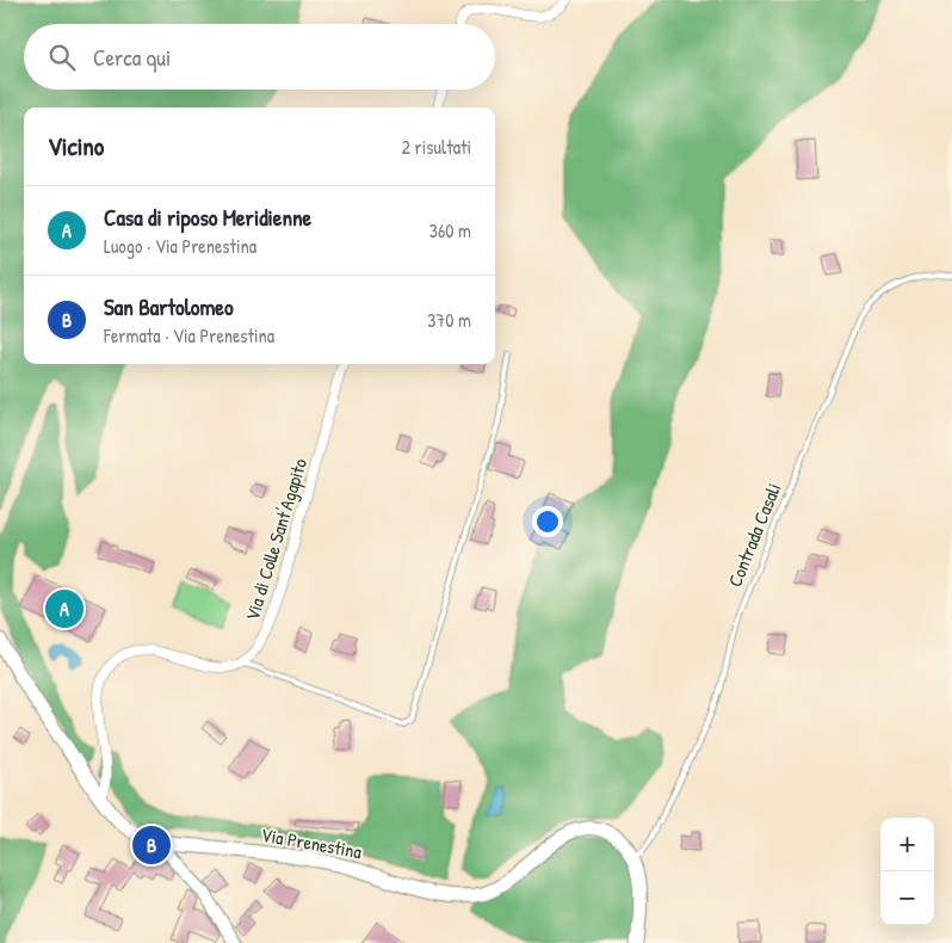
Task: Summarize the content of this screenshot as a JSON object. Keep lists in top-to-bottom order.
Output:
{
  "streets": {
    "main road": ["Via Prenestina"],
    "street": ["Via di Colle Sant'Agapito"],
    "lane": ["Contrada Casali"]
  },
  "crossings": [
    ["Contrada Casali", "Via Prenestina"]
  ],
  "page": {
    "search": "Cerca qui",
    "heading": ["Vicino", "2 risultati"],
    "list": [
      {
        "mark": "A",
        "name": "Casa di riposo Meridienne",
        "note": "Luogo · Via Prenestina",
        "value": "360 m"
      },
      {
        "mark": "B",
        "name": "San Bartolomeo",
        "note": "Fermata · Via Prenestina",
        "value": "370 m"
      }
    ],
    "pins": ["A", "B"],
    "map_buttons": ["+", "−"]
  }
}
